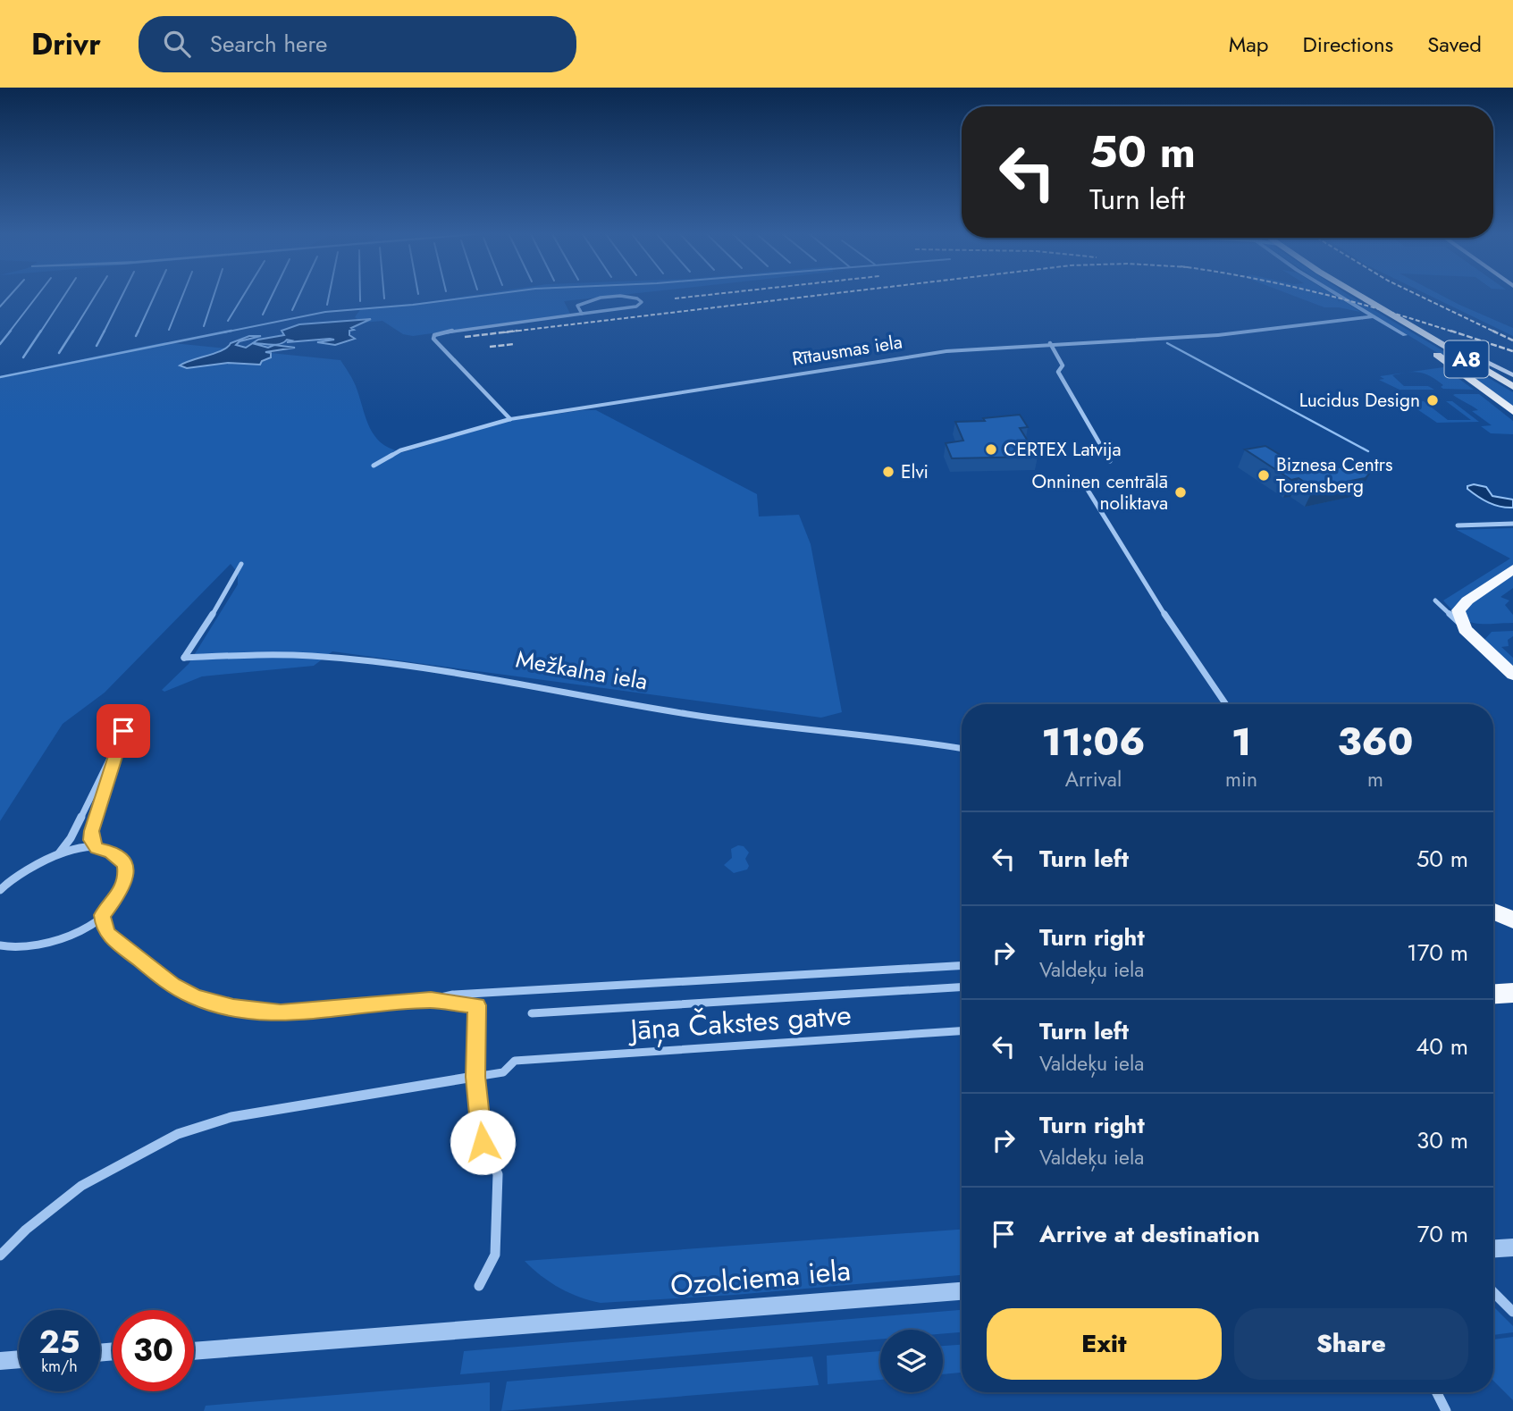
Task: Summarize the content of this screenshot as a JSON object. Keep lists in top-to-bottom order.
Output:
{
  "streets": {
    "highway": ["A8"],
    "street": [
      "Rītausmas iela",
      "Mežkalna iela",
      "Jāņa Čakstes gatve",
      "Ozolciema iela"
    ]
  },
  "places": [
    "Lucidus Design",
    "CERTEX Latvija",
    "Elvi",
    "Biznesa Centrs Torensberg",
    "Onninen centrālā noliktava"
  ],
  "page": {
    "header": "Drivr",
    "search": "Search here",
    "nav": ["Map", "Directions", "Saved"],
    "turn": ["50 m", "Turn left"],
    "eta": [
      "11:06",
      "Arrival",
      "1",
      "min",
      "360",
      "m"
    ],
    "list": [
      {
        "name": "Turn left",
        "value": "50 m"
      },
      {
        "name": "Turn right",
        "note": "Valdeķu iela",
        "value": "170 m"
      },
      {
        "name": "Turn left",
        "note": "Valdeķu iela",
        "value": "40 m"
      },
      {
        "name": "Turn right",
        "note": "Valdeķu iela",
        "value": "30 m"
      },
      {
        "name": "Arrive at destination",
        "value": "70 m"
      }
    ],
    "buttons": ["Exit", "Share"],
    "speed": "25 km/h",
    "limit": "30"
  }
}
